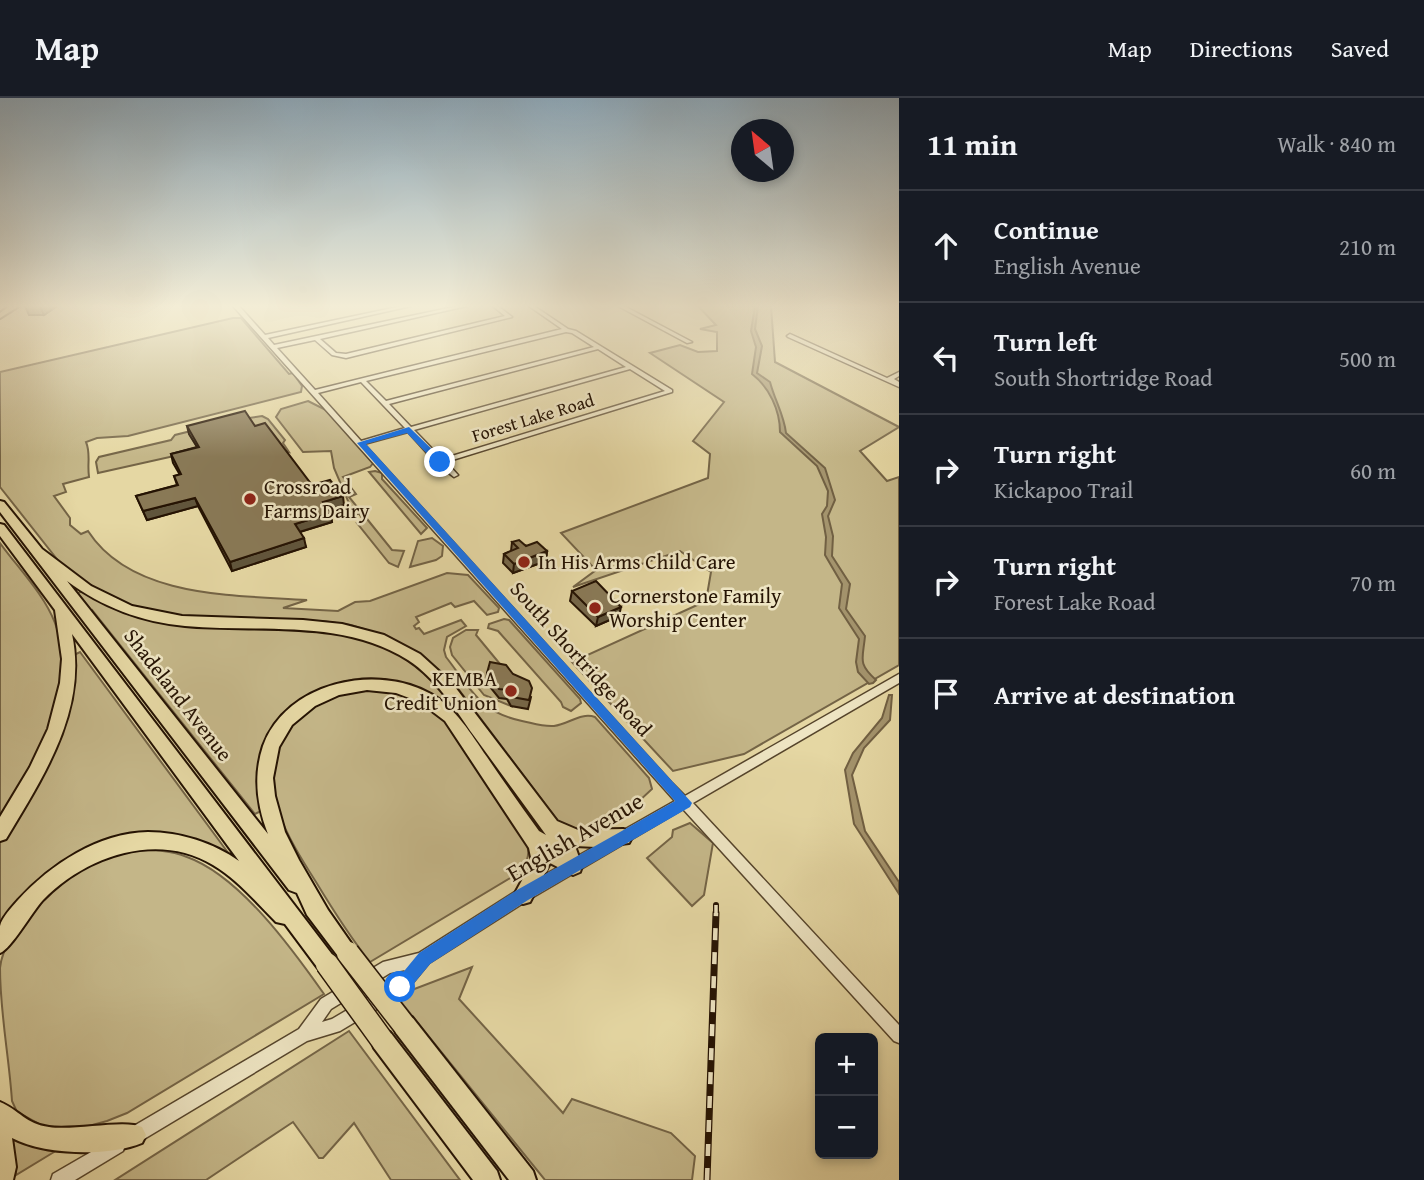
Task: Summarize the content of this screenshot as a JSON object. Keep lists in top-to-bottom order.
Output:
{
  "streets": {
    "highway": ["Shadeland Avenue"],
    "street": ["Forest Lake Road", "South Shortridge Road", "English Avenue"]
  },
  "crossings": [
    ["South Shortridge Road", "English Avenue"]
  ],
  "places": [
    "Crossroad Farms Dairy",
    "In His Arms Child Care",
    "Cornerstone Family Worship Center",
    "KEMBA Credit Union"
  ],
  "north": "top left",
  "page": {
    "header": "Map",
    "nav": ["Map", "Directions", "Saved"],
    "heading": ["11 min", "Walk · 840 m"],
    "list": [
      ["Continue", "English Avenue", "210 m"],
      ["Turn left", "South Shortridge Road", "500 m"],
      ["Turn right", "Kickapoo Trail", "60 m"],
      ["Turn right", "Forest Lake Road", "70 m"],
      "Arrive at destination"
    ],
    "map_buttons": ["+", "−"]
  }
}
